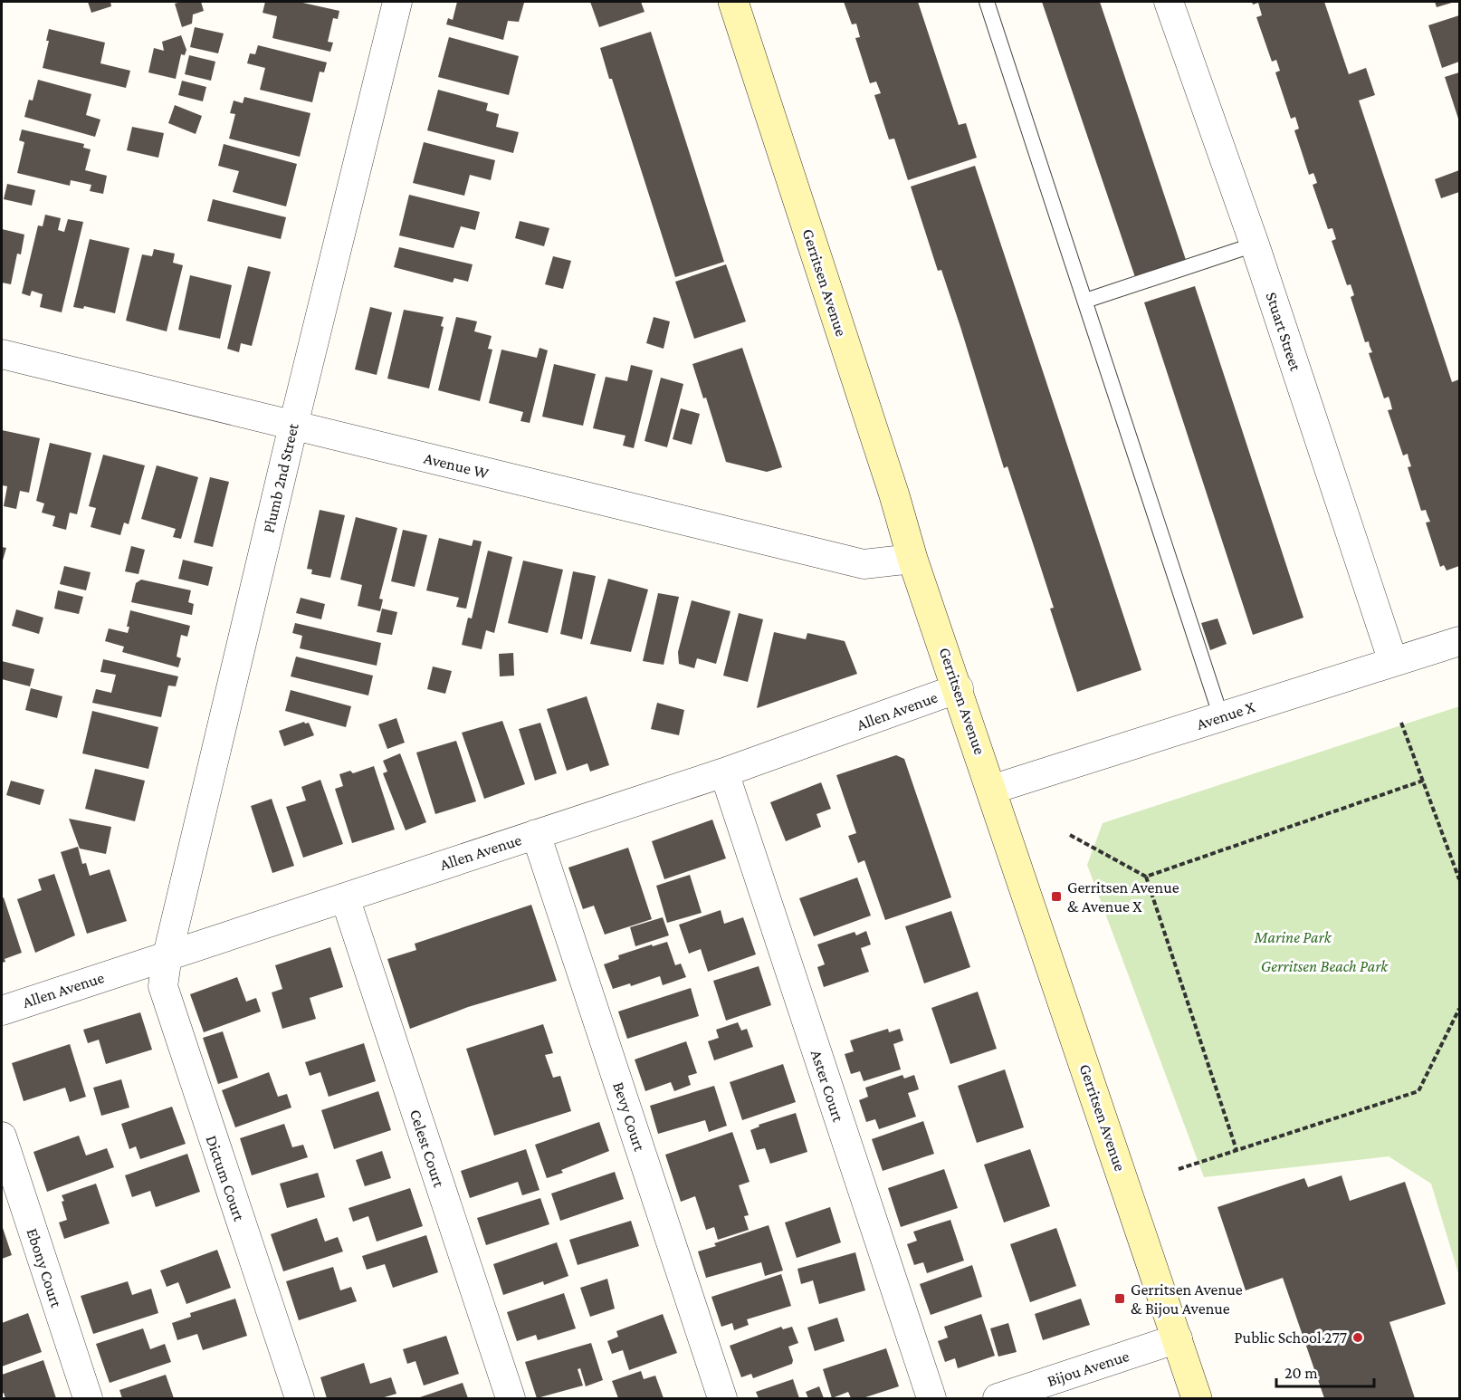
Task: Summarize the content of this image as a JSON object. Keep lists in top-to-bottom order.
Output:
{
  "streets": {
    "main road": ["Gerritsen Avenue"],
    "street": [
      "Stuart Street",
      "Avenue W",
      "Plumb 2nd Street",
      "Allen Avenue",
      "Avenue X",
      "Aster Court",
      "Bevy Court",
      "Celest Court",
      "Dictum Court",
      "Ebony Court",
      "Bijou Avenue"
    ]
  },
  "crossings": [
    ["Gerritsen Avenue", "Avenue W"],
    ["Gerritsen Avenue", "Allen Avenue"],
    ["Gerritsen Avenue", "Avenue X"],
    ["Gerritsen Avenue", "Bijou Avenue"],
    ["Stuart Street", "Avenue X"],
    ["Avenue W", "Plumb 2nd Street"],
    ["Plumb 2nd Street", "Allen Avenue"],
    ["Plumb 2nd Street", "Dictum Court"],
    ["Allen Avenue", "Aster Court"],
    ["Allen Avenue", "Bevy Court"],
    ["Allen Avenue", "Celest Court"],
    ["Allen Avenue", "Dictum Court"]
  ],
  "parks": ["Marine Park", "Gerritsen Beach Park"],
  "places": {
    "transit": ["Gerritsen Avenue & Avenue X", "Gerritsen Avenue & Bijou Avenue"],
    "other": ["Public School 277"]
  },
  "scale_bar": "20 m"
}
